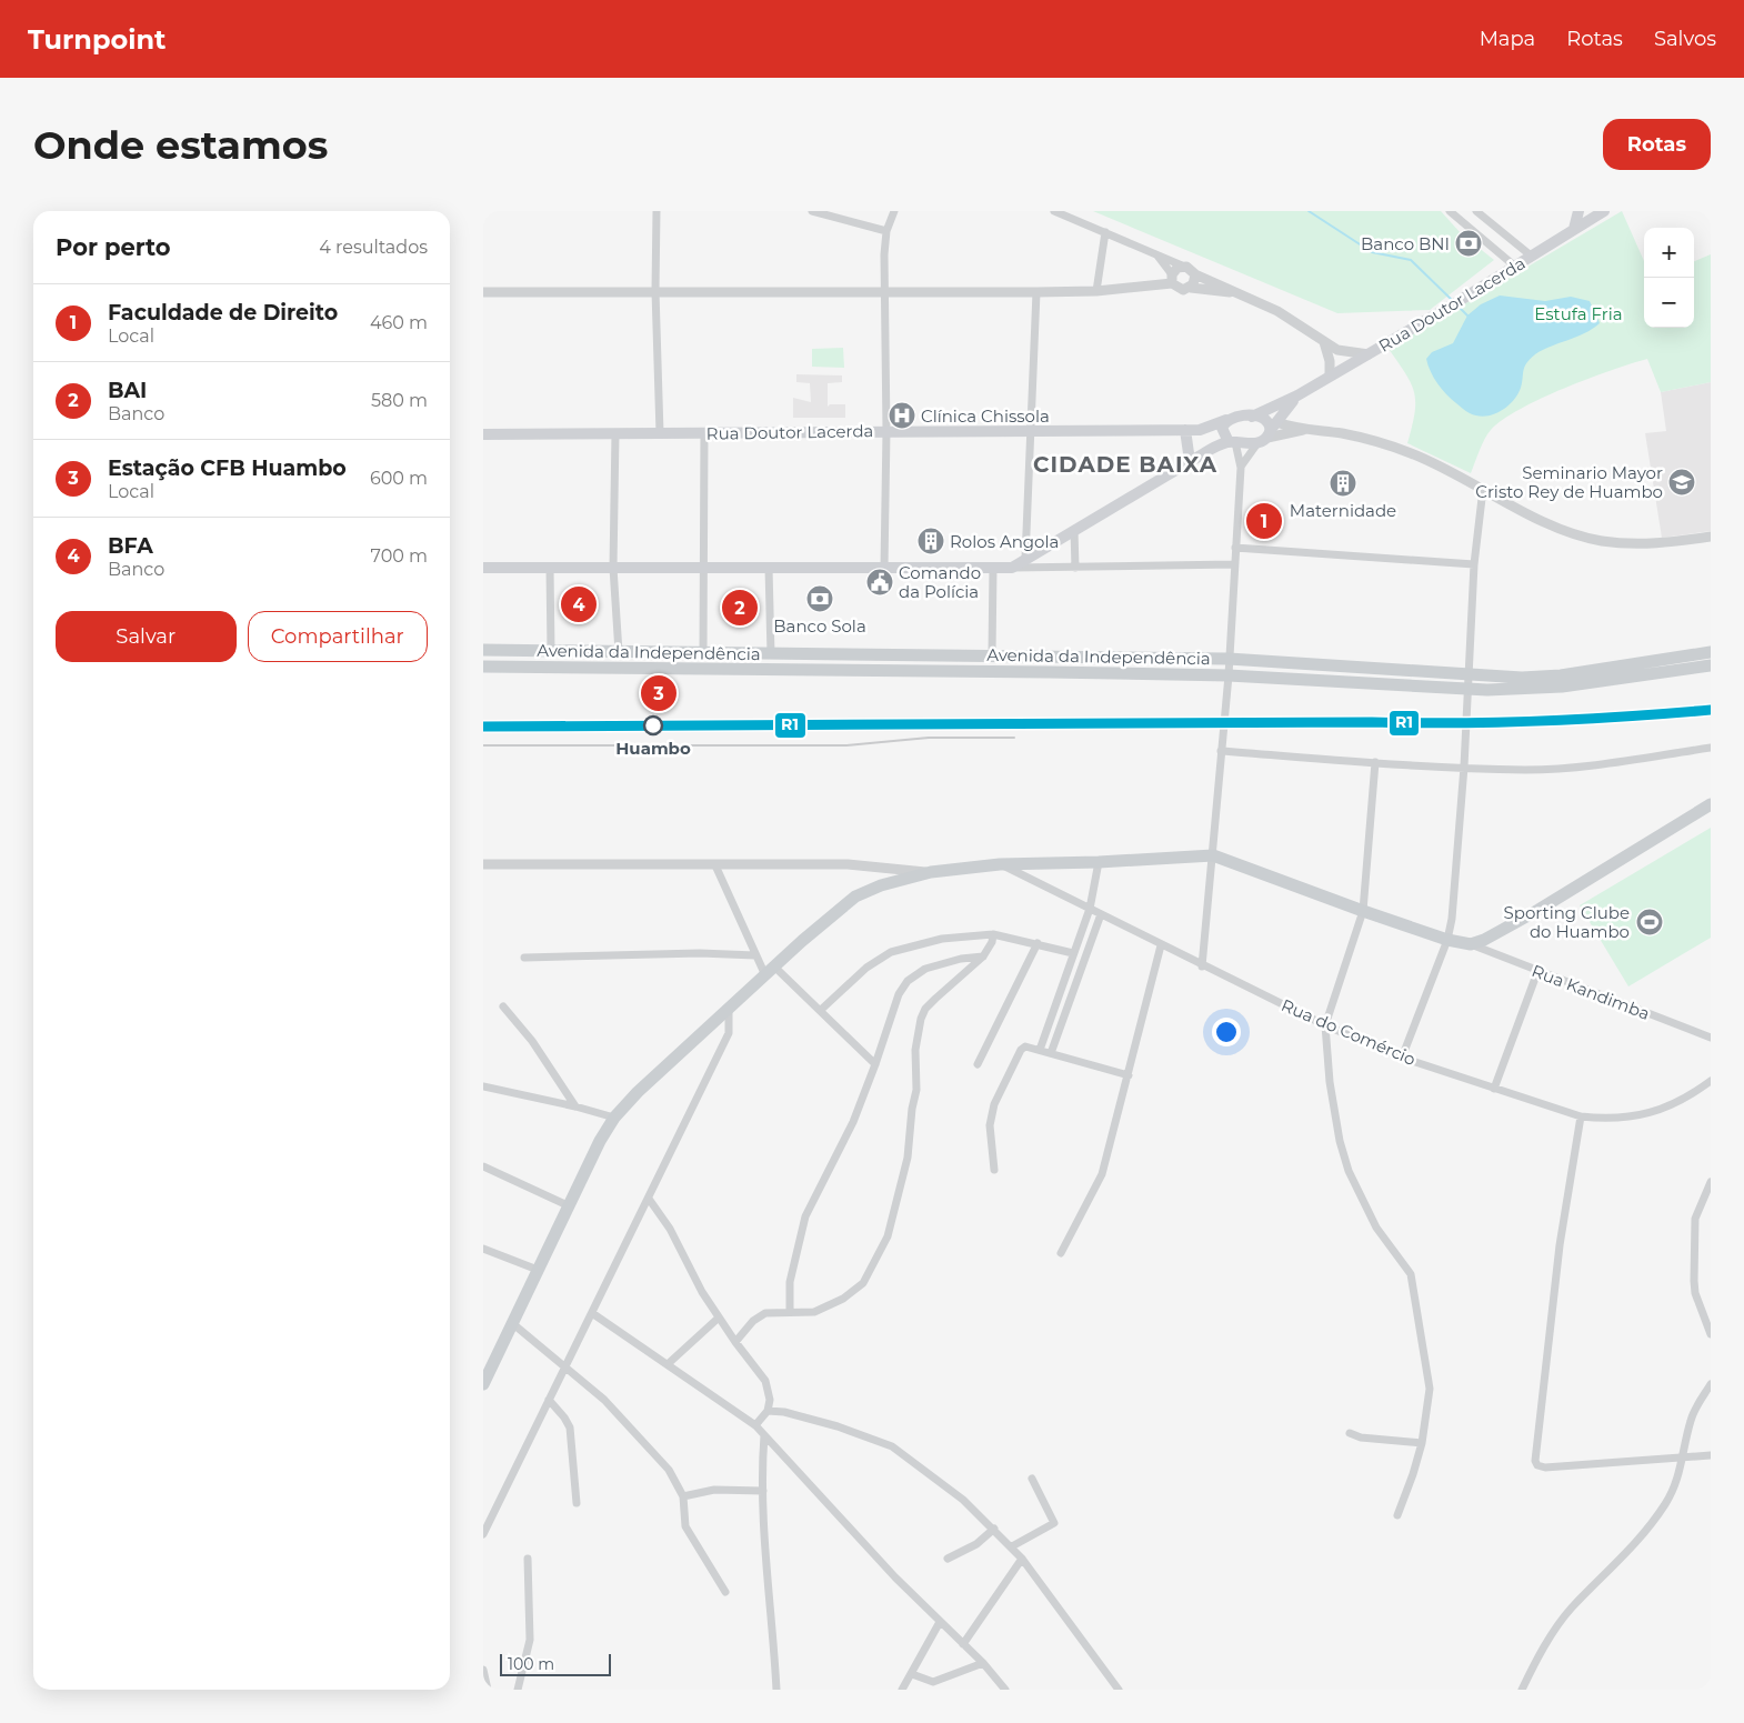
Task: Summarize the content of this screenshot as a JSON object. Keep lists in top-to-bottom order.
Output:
{
  "streets": {
    "main road": ["Rua Doutor Lacerda", "Avenida da Independência"],
    "street": ["Rua Kandimba", "Rua do Comércio"]
  },
  "districts": ["CIDADE BAIXA"],
  "parks": ["Estufa Fria"],
  "places": {
    "bank": ["Banco BNI", "Banco Sola"],
    "hospital": ["Clínica Chissola"],
    "school or university": ["Seminario Mayor Cristo Rey de Huambo"],
    "building": ["Maternidade", "Rolos Angola"],
    "public building": ["Comando da Polícia"],
    "other": ["Huambo"],
    "sports": ["Sporting Clube do Huambo"]
  },
  "lines": ["transit line R1"],
  "scale_bar": "100 m",
  "page": {
    "header": "Turnpoint",
    "nav": ["Mapa", "Rotas", "Salvos"],
    "buttons": [
      "Rotas",
      ["Salvar", "Compartilhar"]
    ],
    "title": "Onde estamos",
    "heading": ["Por perto", "4 resultados"],
    "map_buttons": ["+", "−"],
    "list": [
      {
        "mark": "1",
        "name": "Faculdade de Direito",
        "note": "Local",
        "value": "460 m"
      },
      {
        "mark": "2",
        "name": "BAI",
        "note": "Banco",
        "value": "580 m"
      },
      {
        "mark": "3",
        "name": "Estação CFB Huambo",
        "note": "Local",
        "value": "600 m"
      },
      {
        "mark": "4",
        "name": "BFA",
        "note": "Banco",
        "value": "700 m"
      }
    ],
    "pins": [
      "1",
      "4",
      "2",
      "3"
    ],
    "scale": "100 m"
  }
}
